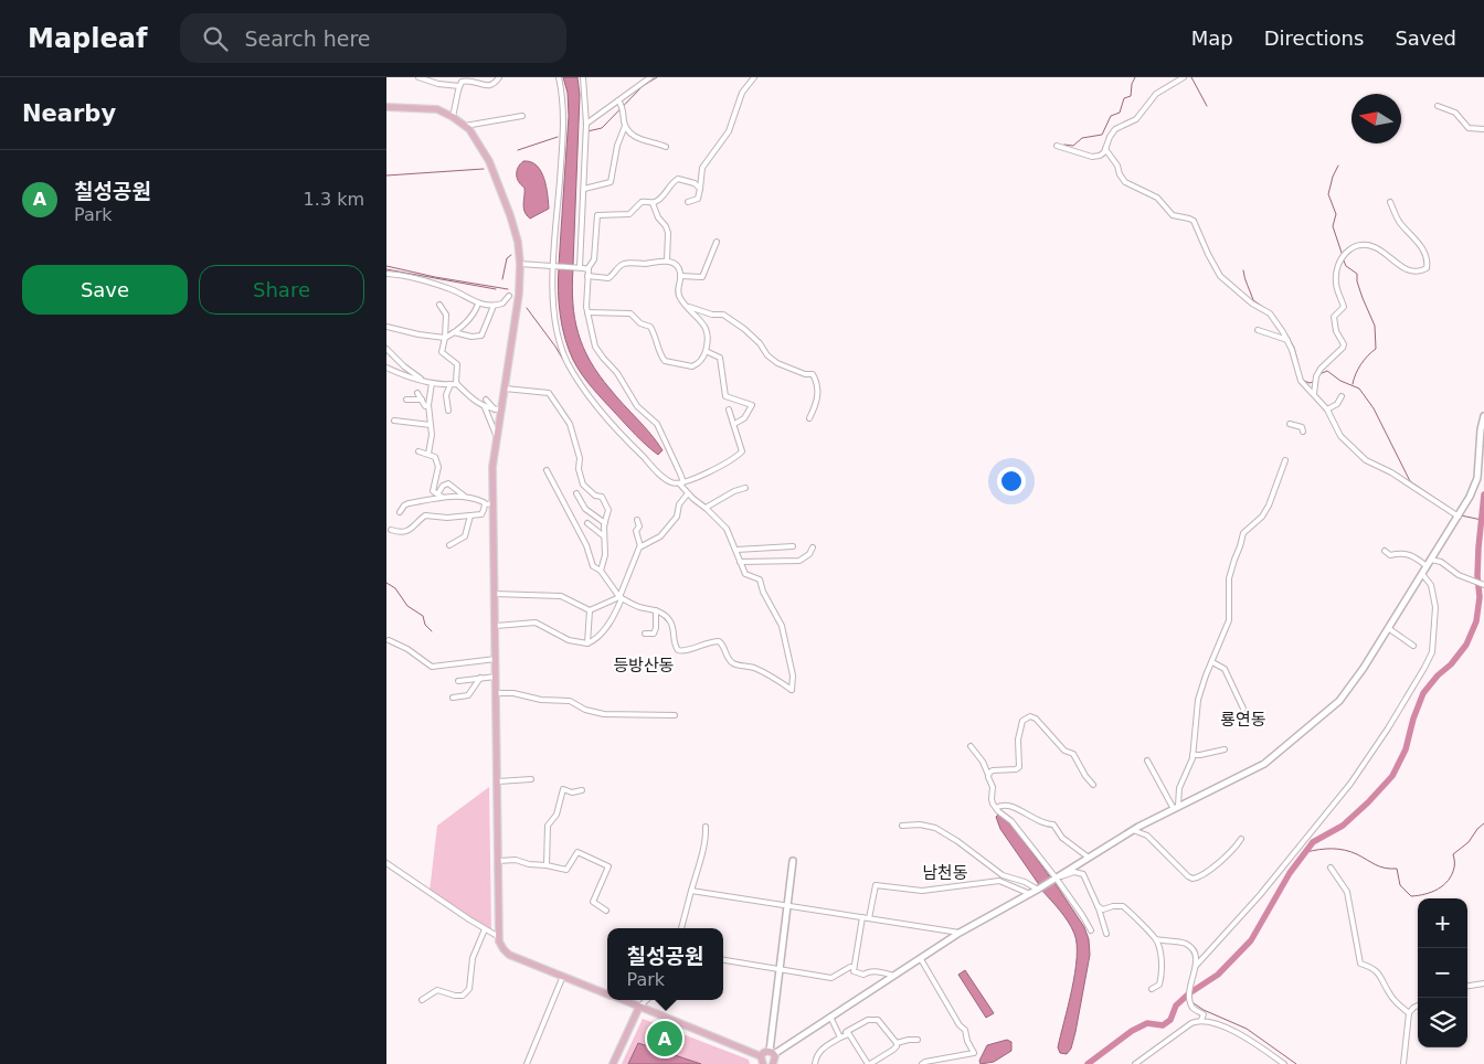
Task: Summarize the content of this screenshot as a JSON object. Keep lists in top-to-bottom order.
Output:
{
  "districts": ["등방산동", "룡연동", "남천동"],
  "north": "left",
  "page": {
    "header": "Mapleaf",
    "search": "Search here",
    "nav": ["Map", "Directions", "Saved"],
    "heading": "Nearby",
    "list": [
      {
        "mark": "A",
        "name": "칠성공원",
        "note": "Park",
        "value": "1.3 km"
      }
    ],
    "buttons": ["Save", "Share"],
    "map_buttons": ["+", "−"],
    "popup": ["칠성공원", "Park"],
    "pins": "A"
  }
}
